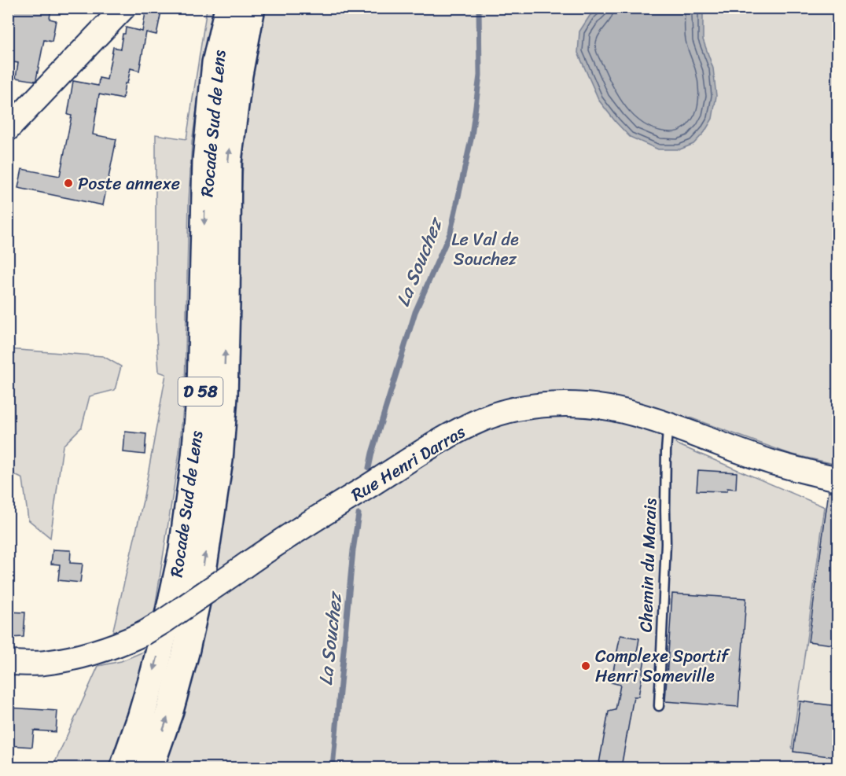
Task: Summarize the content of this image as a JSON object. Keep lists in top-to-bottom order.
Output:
{
  "streets": {
    "highway": ["Rocade Sud de Lens", "D 58"],
    "street": ["Rue Henri Darras"],
    "lane": ["Chemin du Marais"]
  },
  "crossings": [
    ["Rue Henri Darras", "Chemin du Marais"]
  ],
  "water": ["La Souchez"],
  "parks": ["Le Val de Souchez"],
  "places": ["Poste annexe", "Complexe Sportif Henri Someville"]
}
